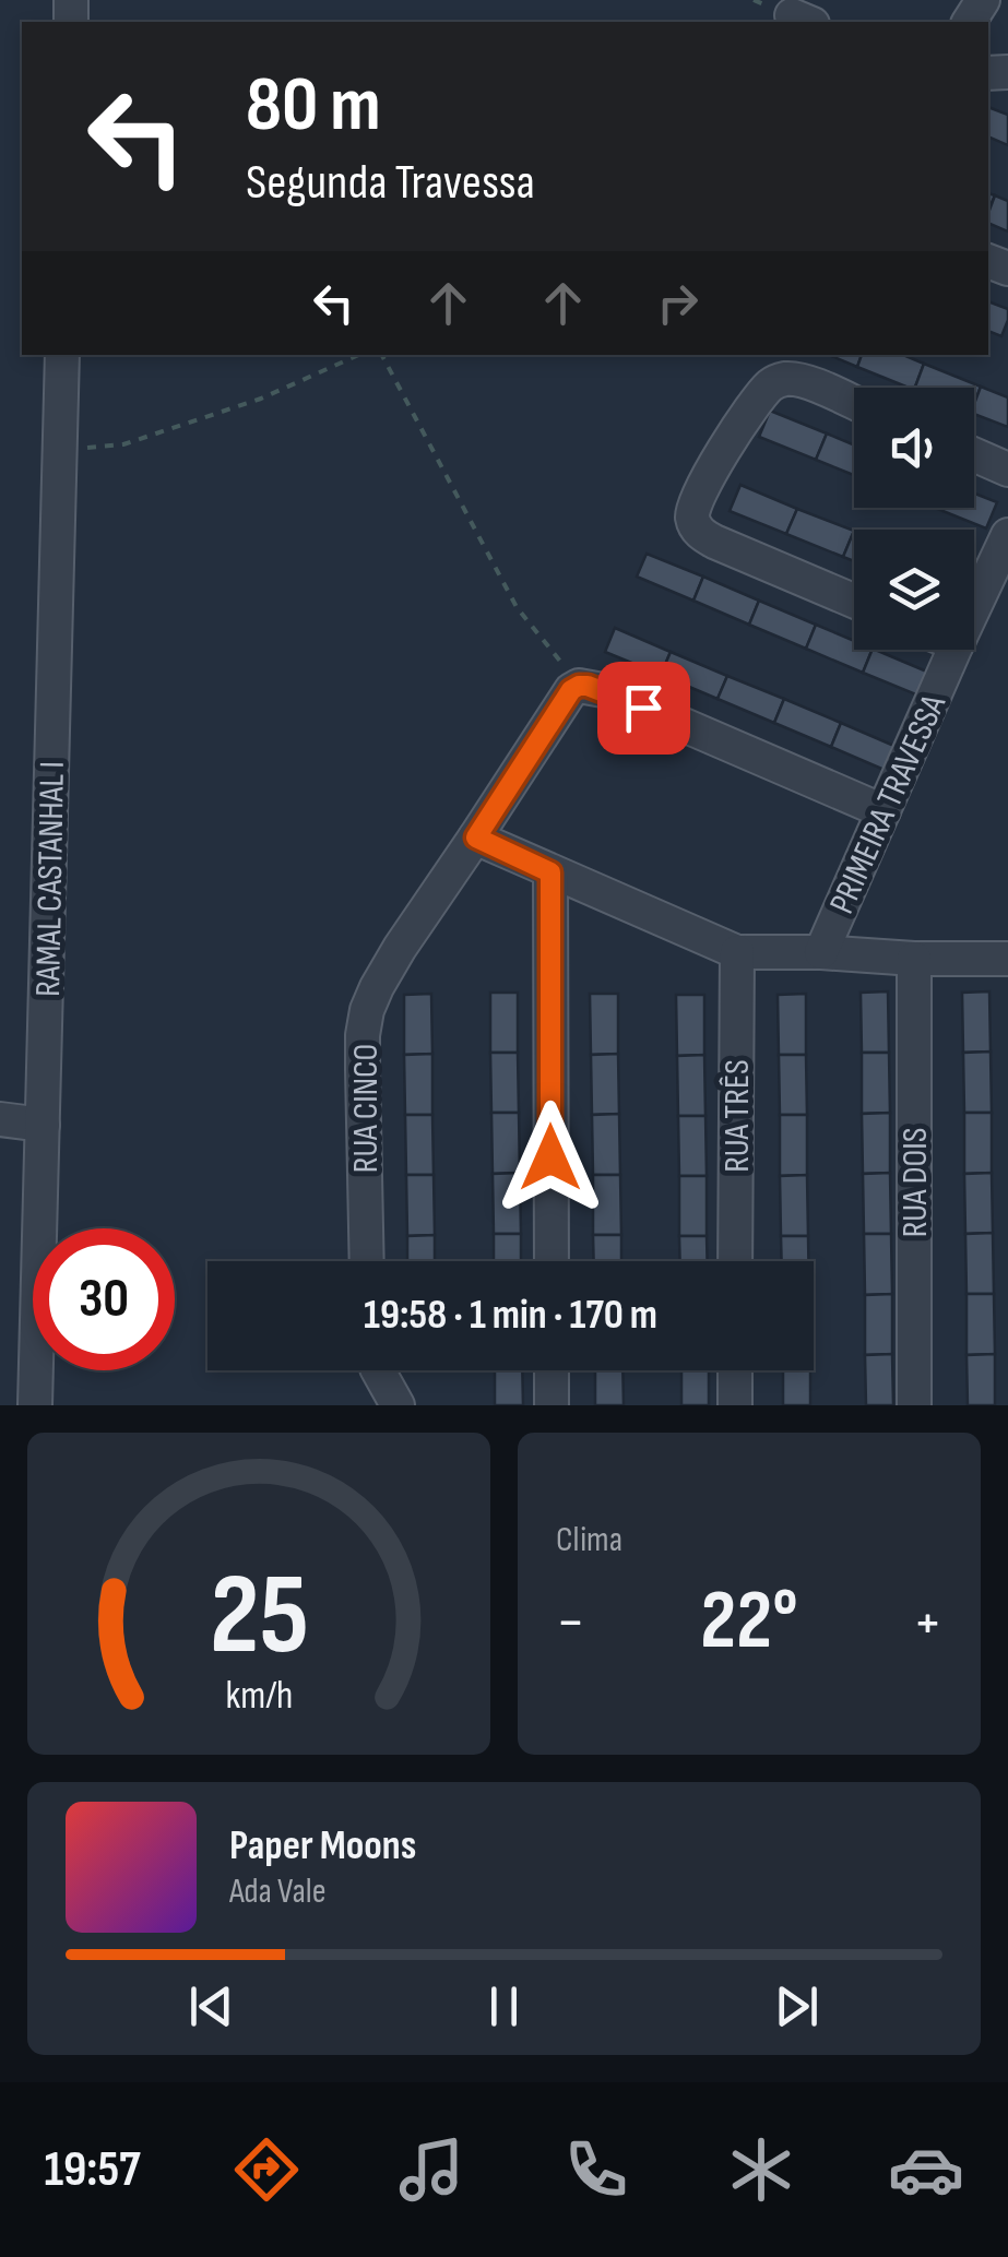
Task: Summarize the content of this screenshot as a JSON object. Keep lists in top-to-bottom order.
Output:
{
  "streets": {
    "street": [
      "PRIMEIRA TRAVESSA",
      "RAMAL CASTANHAL I",
      "RUA CINCO",
      "RUA TRÊS",
      "RUA DOIS"
    ]
  },
  "page": {
    "turn": ["80 m", "Segunda Travessa"],
    "limit": "30",
    "trip": "19:58 · 1 min · 170 m",
    "tile": "Clima",
    "heat": ["−", "22°", "+"],
    "song": ["Paper Moons", "Ada Vale"],
    "tabs": "19:57",
    "gauge": ["25", "km/h"]
  }
}
